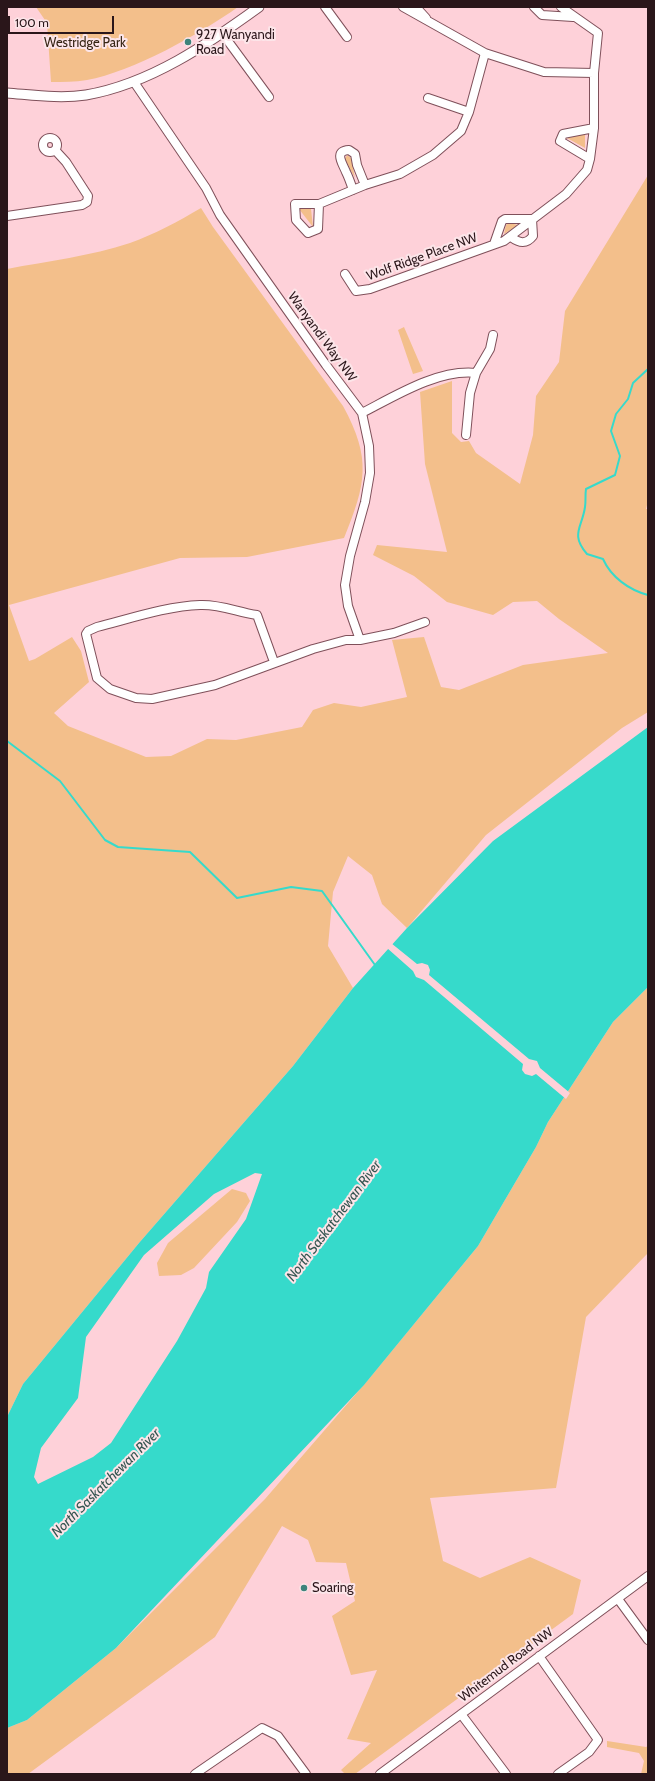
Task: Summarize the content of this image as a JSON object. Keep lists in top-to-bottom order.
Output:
{
  "streets": {
    "street": ["Wolf Ridge Place NW", "Wanyandi Way NW", "Whitemud Road NW"]
  },
  "water": ["North Saskatchewan River"],
  "parks": ["Westridge Park"],
  "places": ["927 Wanyandi Road", "Soaring"],
  "scale_bar": "100 m"
}
